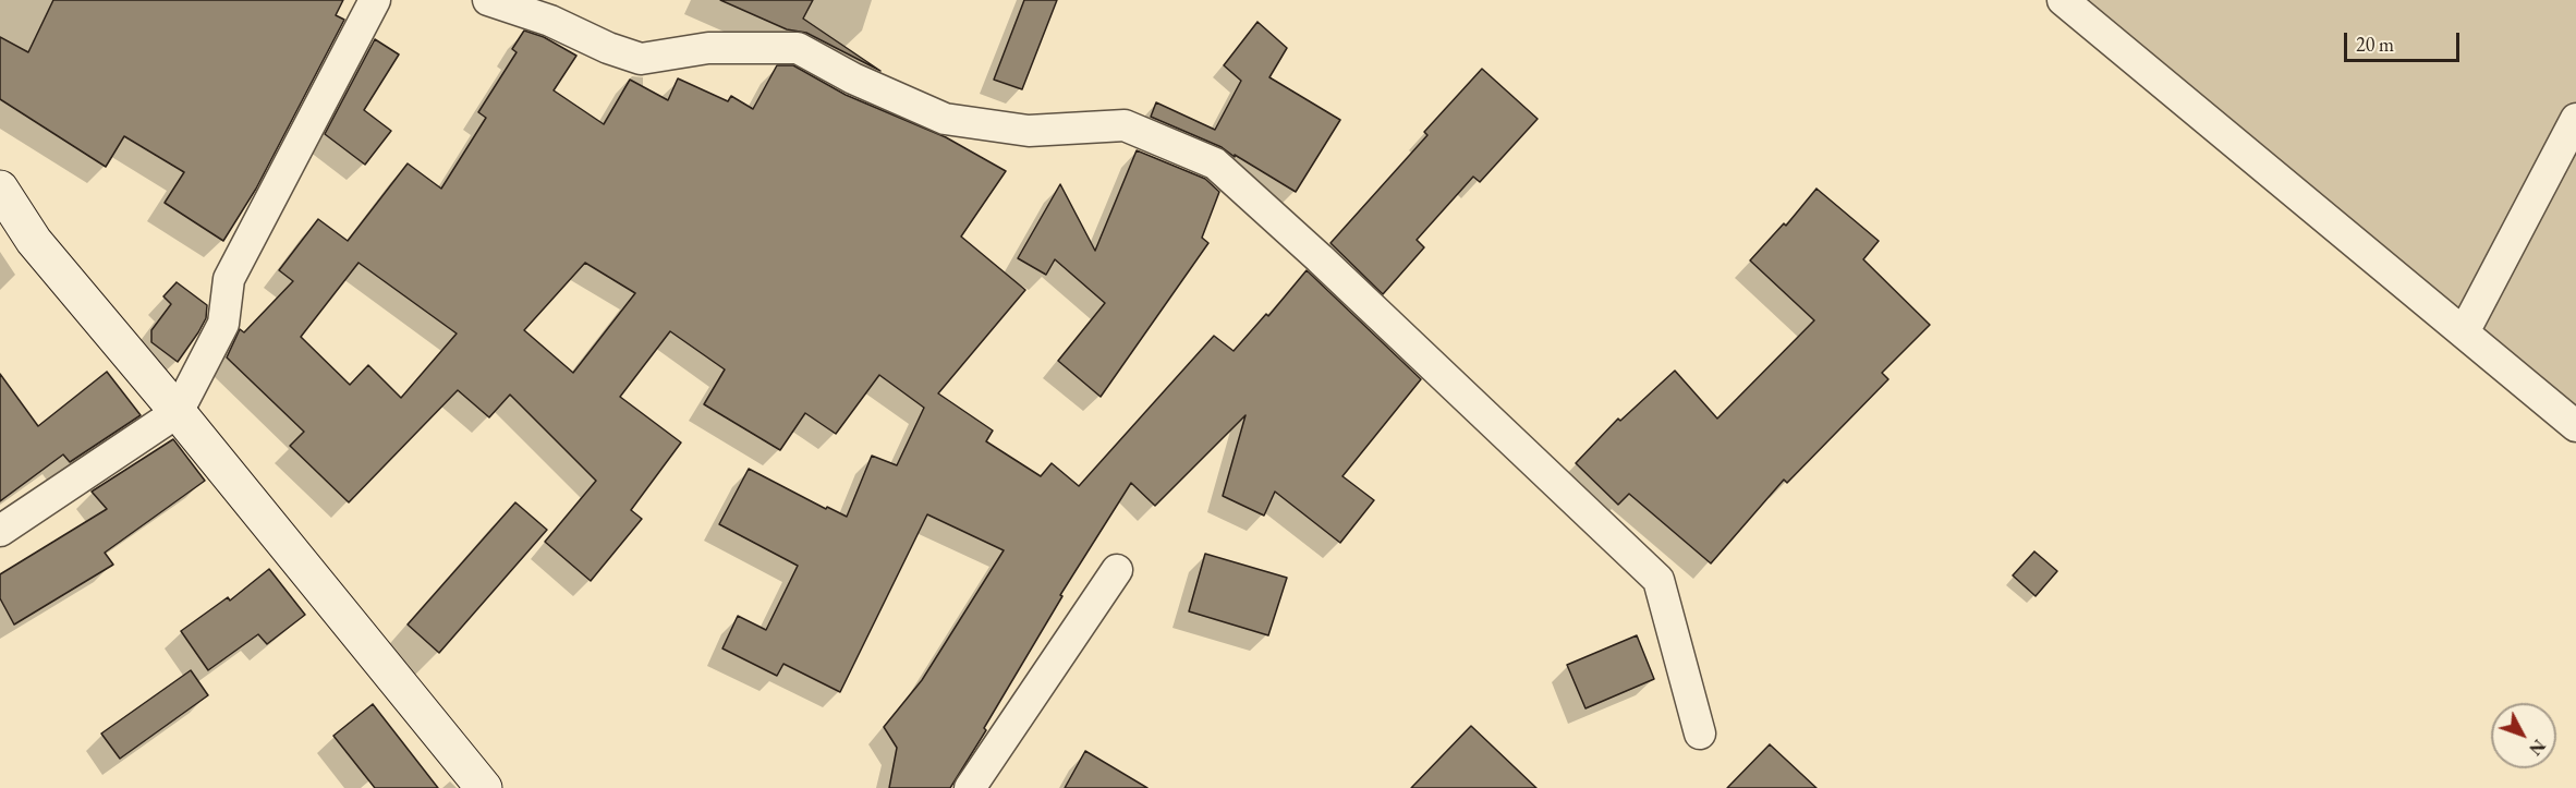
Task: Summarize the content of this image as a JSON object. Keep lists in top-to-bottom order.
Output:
{
  "scale_bar": "20 m",
  "north": "bottom right"
}
